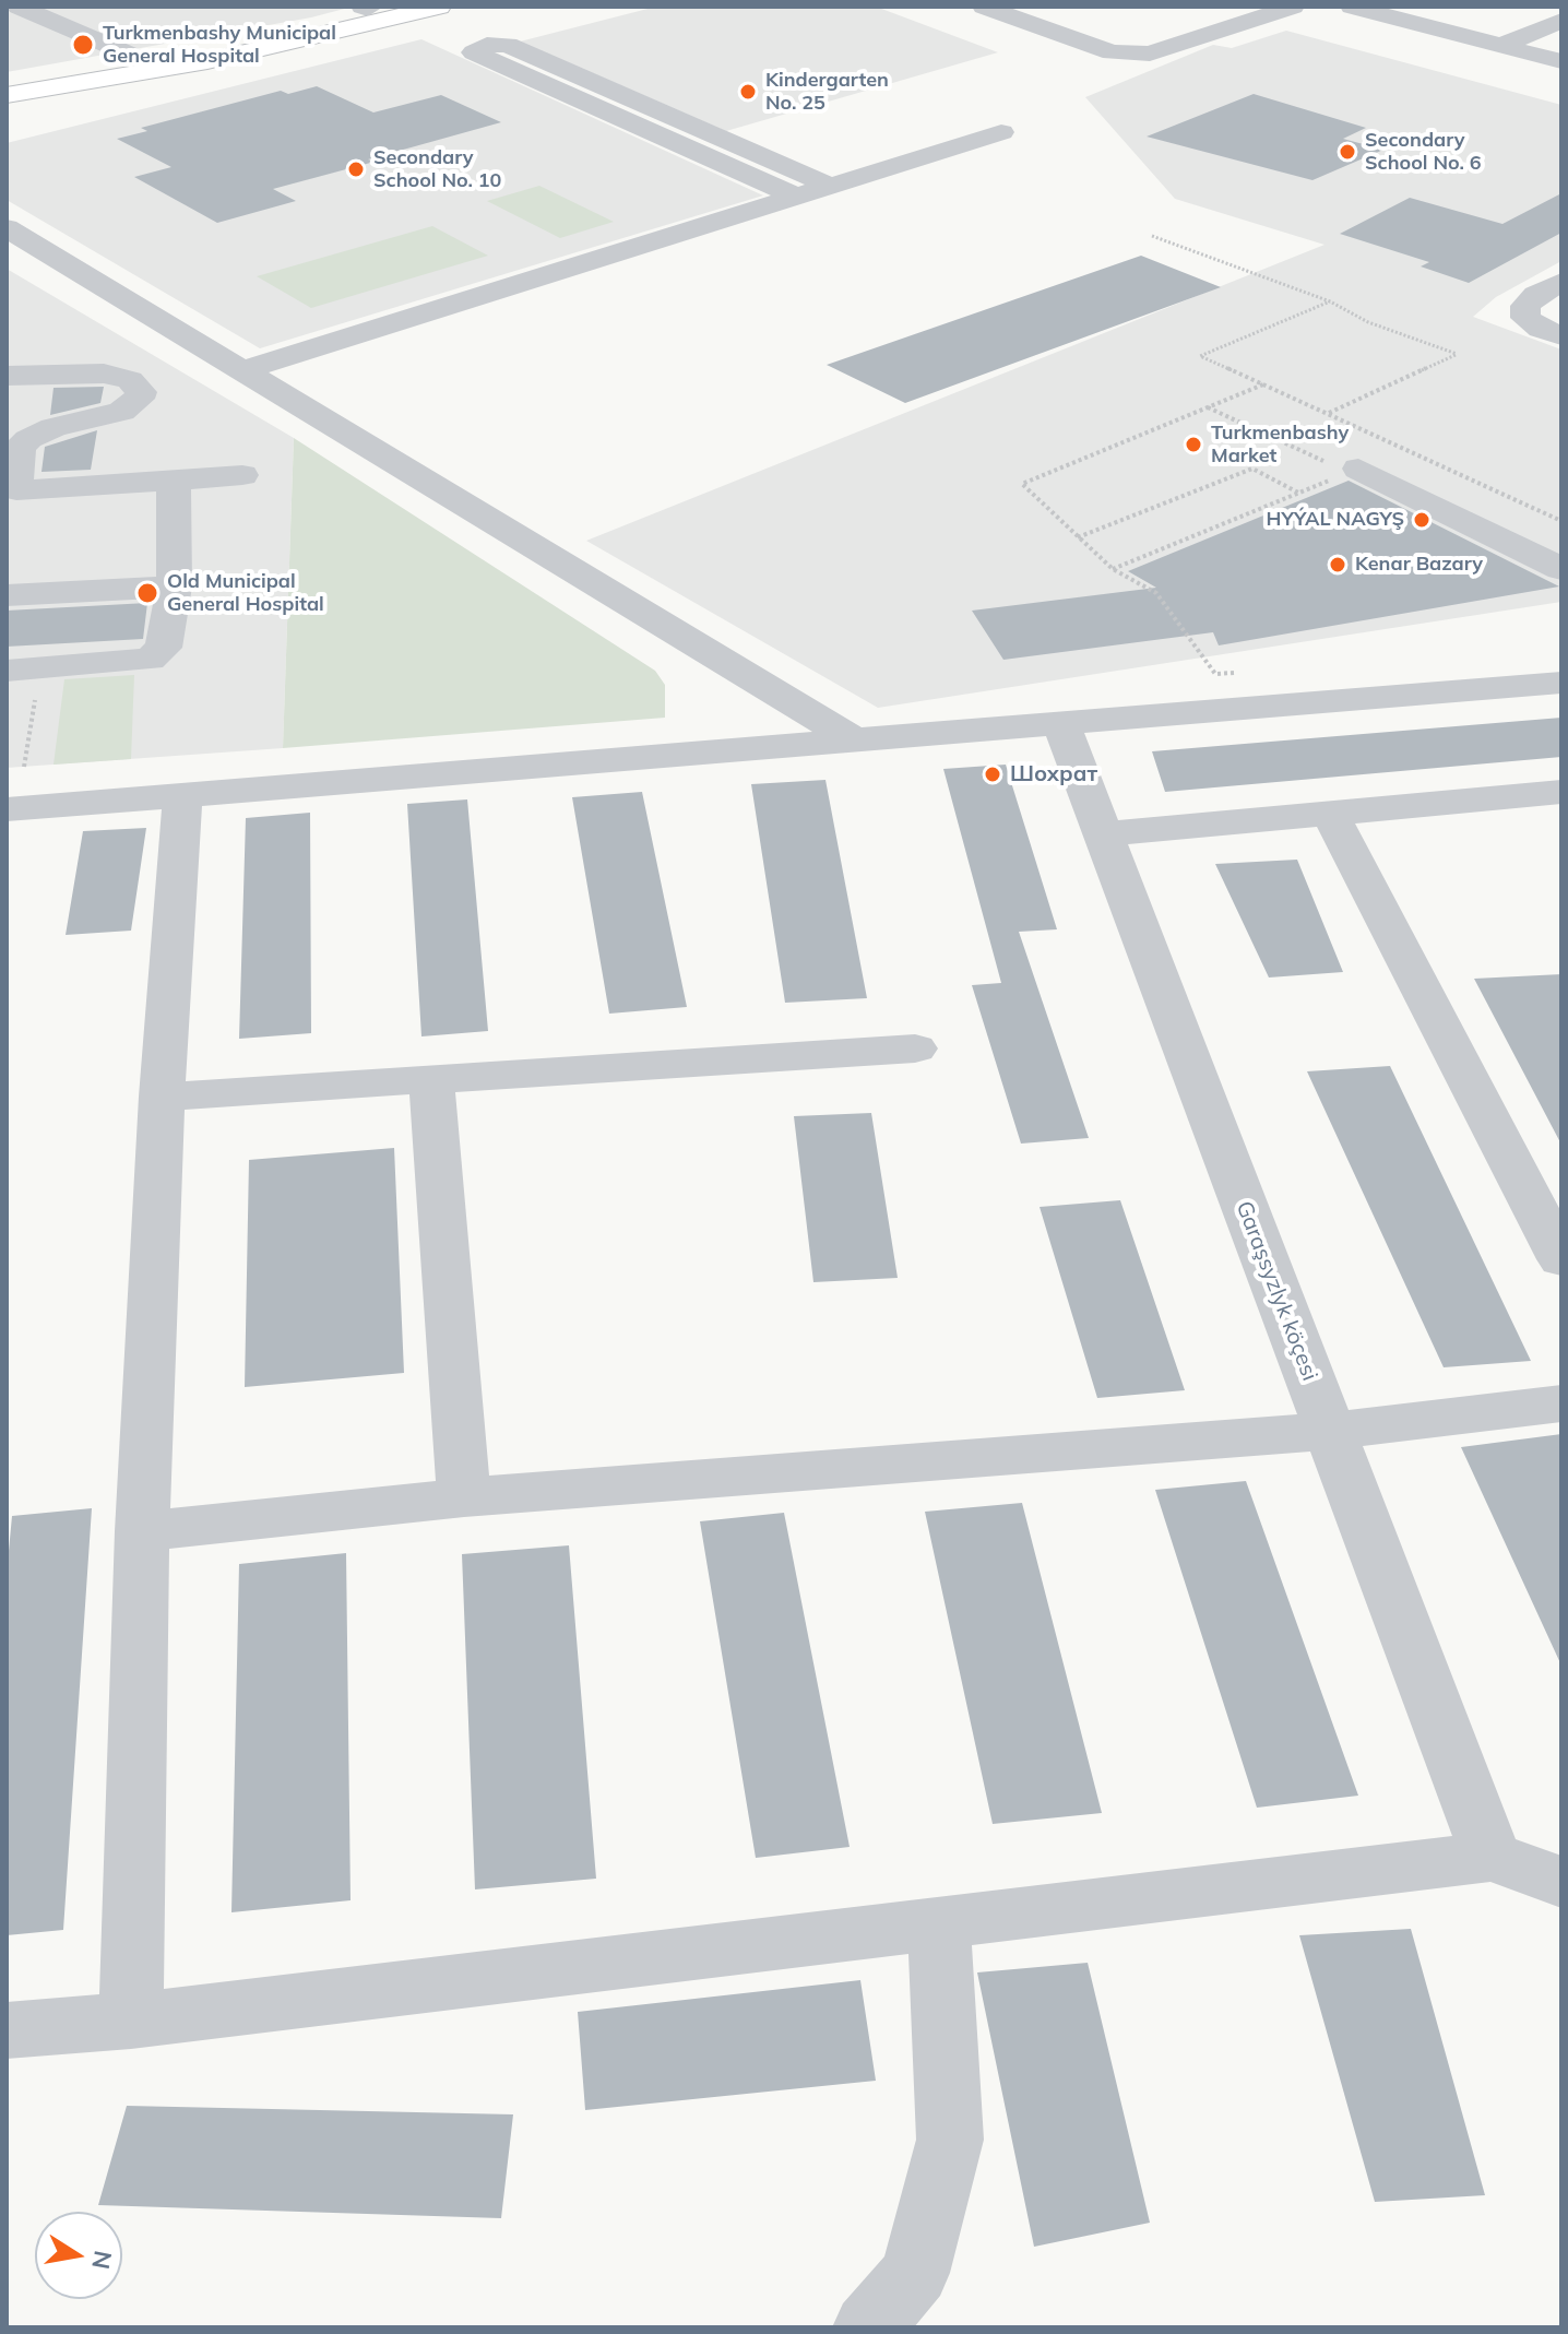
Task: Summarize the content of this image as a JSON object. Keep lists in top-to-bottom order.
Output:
{
  "streets": {
    "street": ["Garaşsyzlyk köçesi"]
  },
  "places": [
    "Turkmenbashy Municipal General Hospital",
    "Kindergarten No. 25",
    "Secondary School No. 6",
    "Secondary School No. 10",
    "Turkmenbashy Market",
    "HYÝAL NAGYŞ",
    "Kenar Bazary",
    "Old Municipal General Hospital",
    "Шохрат"
  ],
  "north": "right"
}
